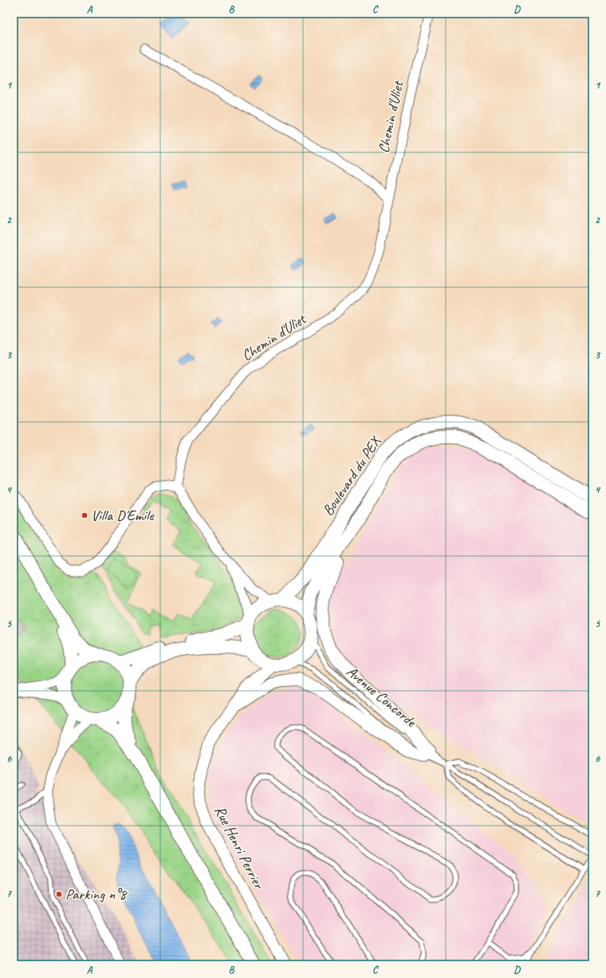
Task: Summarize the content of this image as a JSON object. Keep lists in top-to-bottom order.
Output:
{
  "streets": {
    "main road": ["Boulevard du PEX"],
    "street": ["Chemin d'Uliet", "Rue Henri Perrier"],
    "lane": ["Avenue Concorde"]
  },
  "crossings": [
    ["Boulevard du PEX", "Avenue Concorde"],
    ["Boulevard du PEX", "Rue Henri Perrier"],
    ["Avenue Concorde", "Rue Henri Perrier"]
  ],
  "places": ["Villa D'Emile", "Parking n°8"],
  "grid": {
    "columns": [
      "A",
      "B",
      "C",
      "D"
    ],
    "rows": [
      "1",
      "2",
      "3",
      "4",
      "5",
      "6",
      "7"
    ]
  }
}
